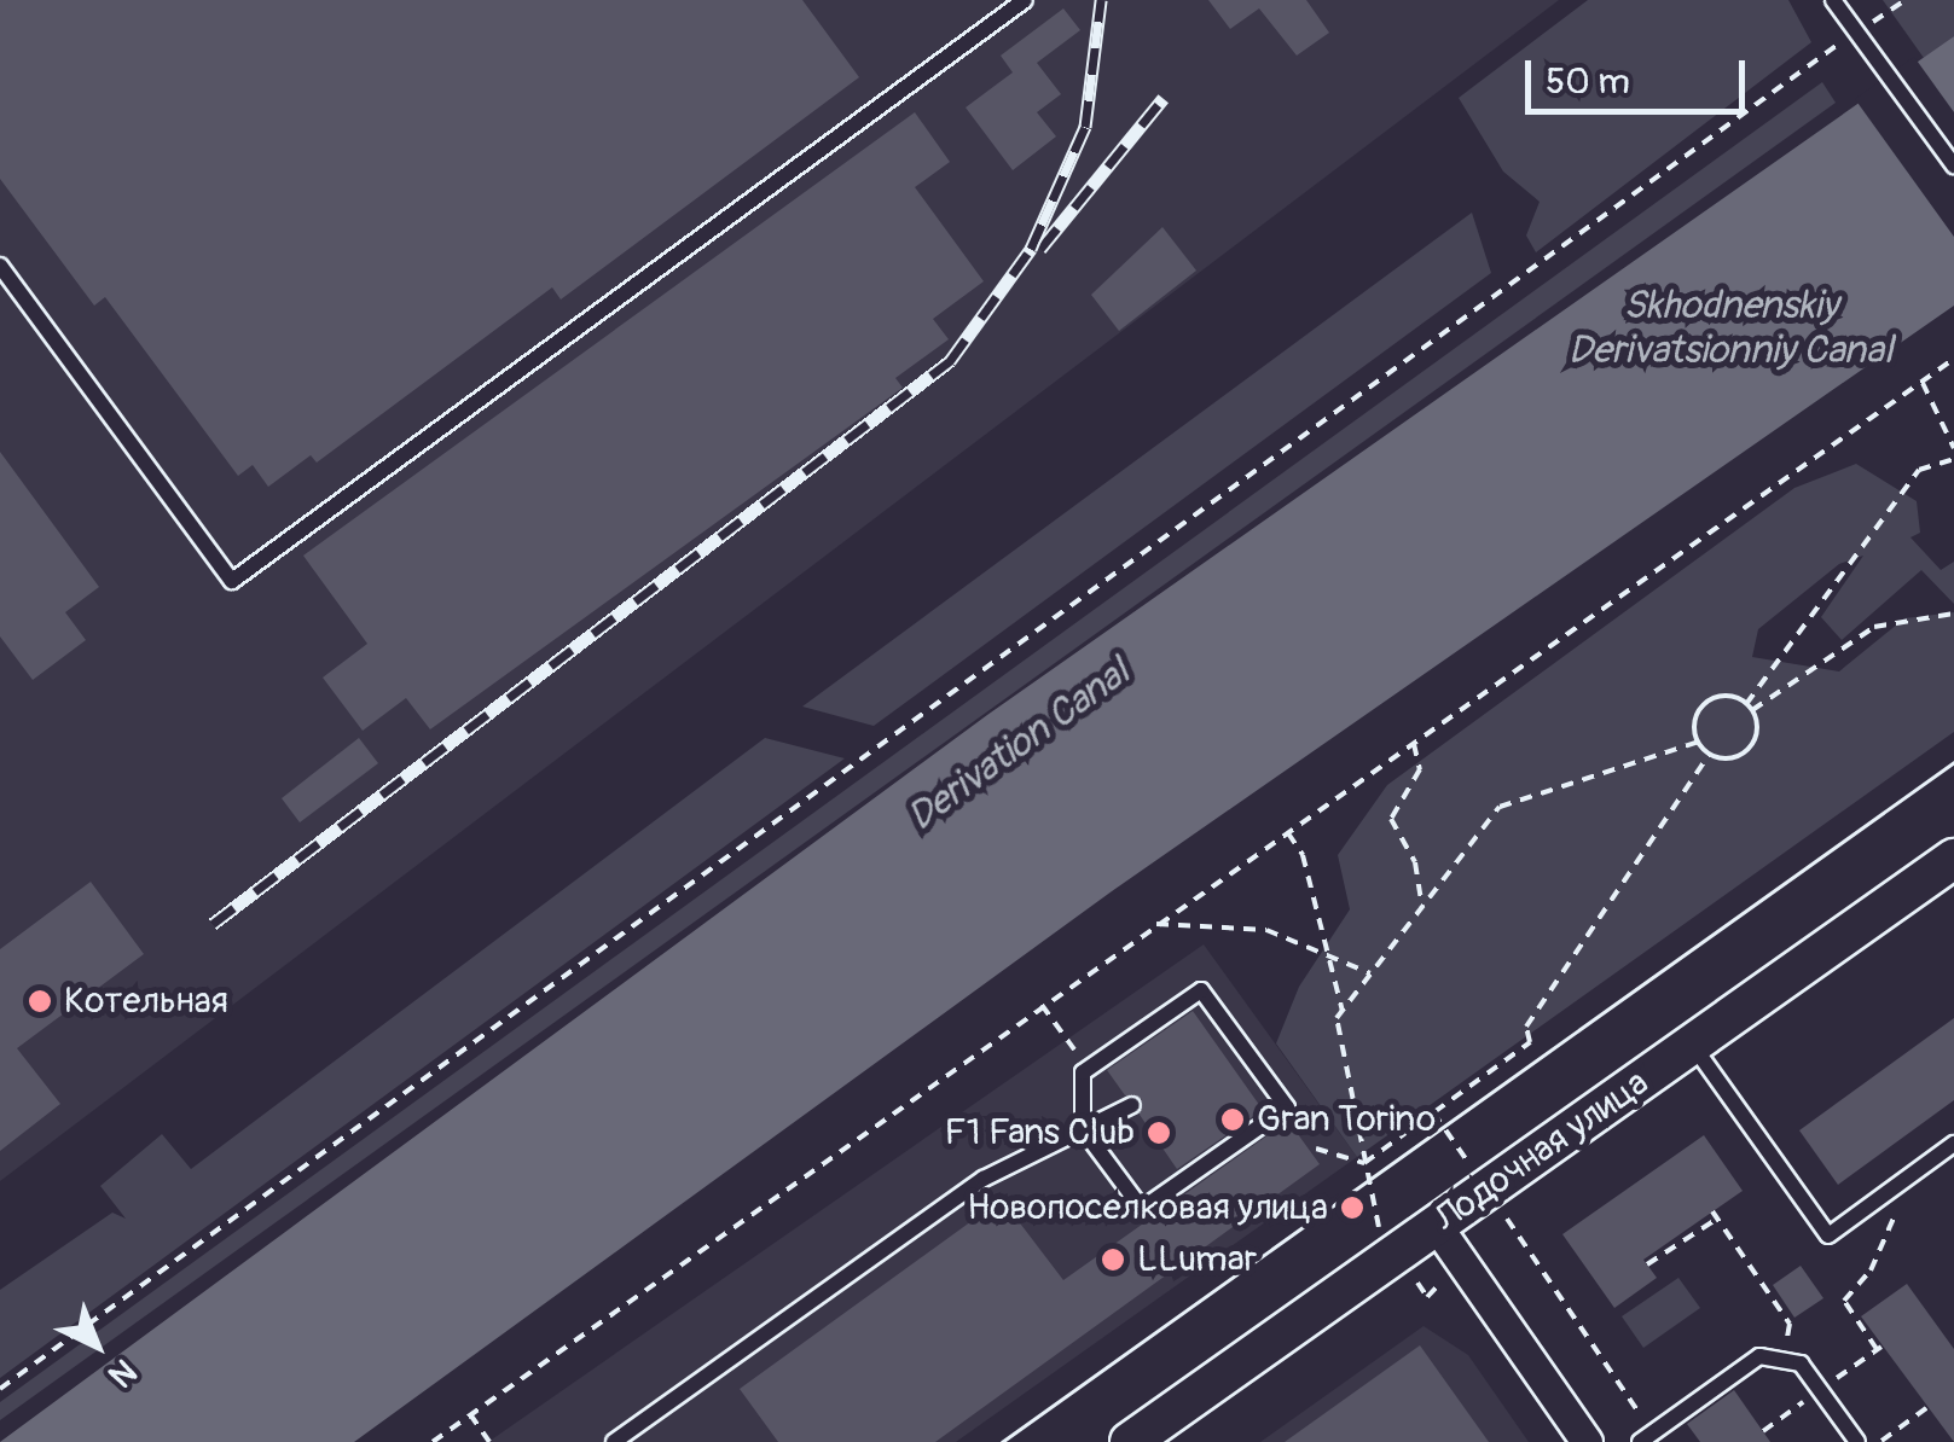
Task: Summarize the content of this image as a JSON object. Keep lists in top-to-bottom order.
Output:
{
  "streets": {
    "street": ["Лодочная улица"]
  },
  "water": ["Skhodnenskiy Derivatsionniy Canal", "Derivation Canal"],
  "places": [
    "Котельная",
    "Gran Torino",
    "F1 Fans Club",
    "Новопоселковая улица",
    "LLumar"
  ],
  "scale_bar": "50 m",
  "north": "bottom right"
}
